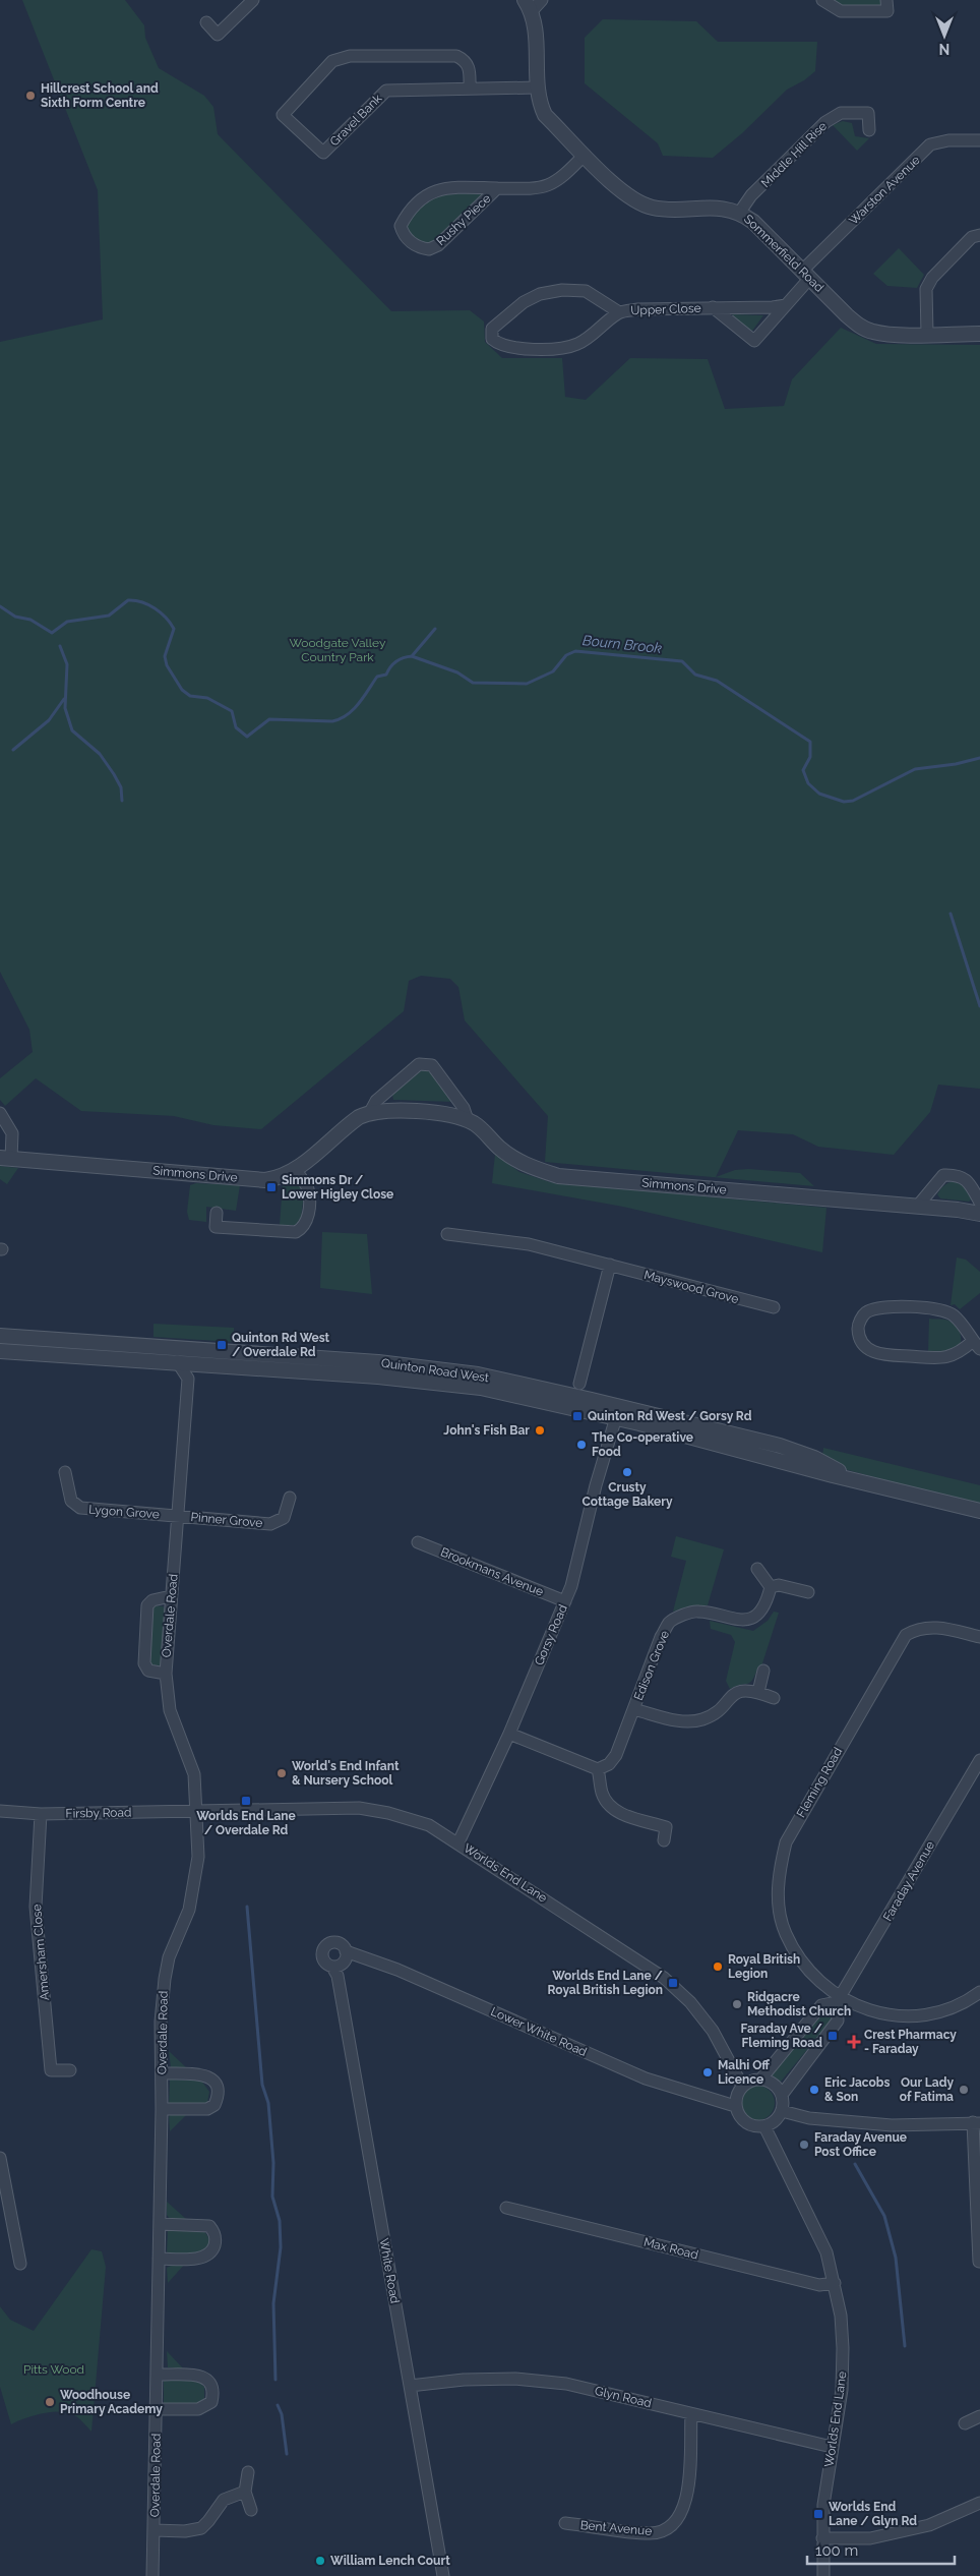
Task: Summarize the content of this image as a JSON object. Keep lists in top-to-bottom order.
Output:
{
  "streets": {
    "street": [
      "Gravel Bank",
      "Middle Hill Rise",
      "Warston Avenue",
      "Rushy Piece",
      "Sommerfield Road",
      "Upper Close",
      "Simmons Drive",
      "Mayswood Grove",
      "Quinton Road West",
      "Lygon Grove",
      "Pinner Grove",
      "Brookmans Avenue",
      "Overdale Road",
      "Gorsy Road",
      "Edison Grove",
      "Fleming Road",
      "Firsby Road",
      "Worlds End Lane",
      "Faraday Avenue",
      "Amersham Close",
      "Lower White Road",
      "Max Road",
      "White Road",
      "Glyn Road",
      "Bent Avenue"
    ]
  },
  "crossings": [
    ["Gravel Bank", "Sommerfield Road"],
    ["Middle Hill Rise", "Sommerfield Road"],
    ["Warston Avenue", "Sommerfield Road"],
    ["Warston Avenue", "Upper Close"],
    ["Rushy Piece", "Sommerfield Road"],
    ["Sommerfield Road", "Upper Close"],
    ["Quinton Road West", "Gorsy Road"],
    ["Lygon Grove", "Pinner Grove"],
    ["Lygon Grove", "Overdale Road"],
    ["Pinner Grove", "Overdale Road"],
    ["Brookmans Avenue", "Gorsy Road"],
    ["Overdale Road", "Firsby Road"],
    ["Overdale Road", "Worlds End Lane"],
    ["Gorsy Road", "Worlds End Lane"],
    ["Fleming Road", "Faraday Avenue"],
    ["Firsby Road", "Worlds End Lane"],
    ["Firsby Road", "Amersham Close"],
    ["Worlds End Lane", "Faraday Avenue"],
    ["Worlds End Lane", "Lower White Road"],
    ["Worlds End Lane", "Max Road"],
    ["Worlds End Lane", "Glyn Road"],
    ["Faraday Avenue", "Lower White Road"],
    ["Lower White Road", "White Road"],
    ["White Road", "Glyn Road"],
    ["Glyn Road", "Bent Avenue"]
  ],
  "water": ["Bourn Brook"],
  "parks": ["Woodgate Valley Country Park", "Pitts Wood"],
  "places": {
    "other": [
      "Hillcrest School and Sixth Form Centre",
      "John's Fish Bar",
      "The Co-operative Food",
      "Crusty Cottage Bakery",
      "World's End Infant & Nursery School",
      "Royal British Legion",
      "Ridgacre Methodist Church",
      "Malhi Off Licence",
      "Eric Jacobs & Son",
      "Our Lady of Fatima",
      "Faraday Avenue Post Office",
      "Woodhouse Primary Academy",
      "William Lench Court"
    ],
    "transit": [
      "Simmons Dr / Lower Higley Close",
      "Quinton Rd West / Overdale Rd",
      "Quinton Rd West / Gorsy Rd",
      "Worlds End Lane / Overdale Rd",
      "Worlds End Lane / Royal British Legion",
      "Faraday Ave / Fleming Road",
      "Worlds End Lane / Glyn Rd"
    ],
    "health": ["Crest Pharmacy - Faraday"]
  },
  "scale_bar": "100 m",
  "north": "bottom"
}
